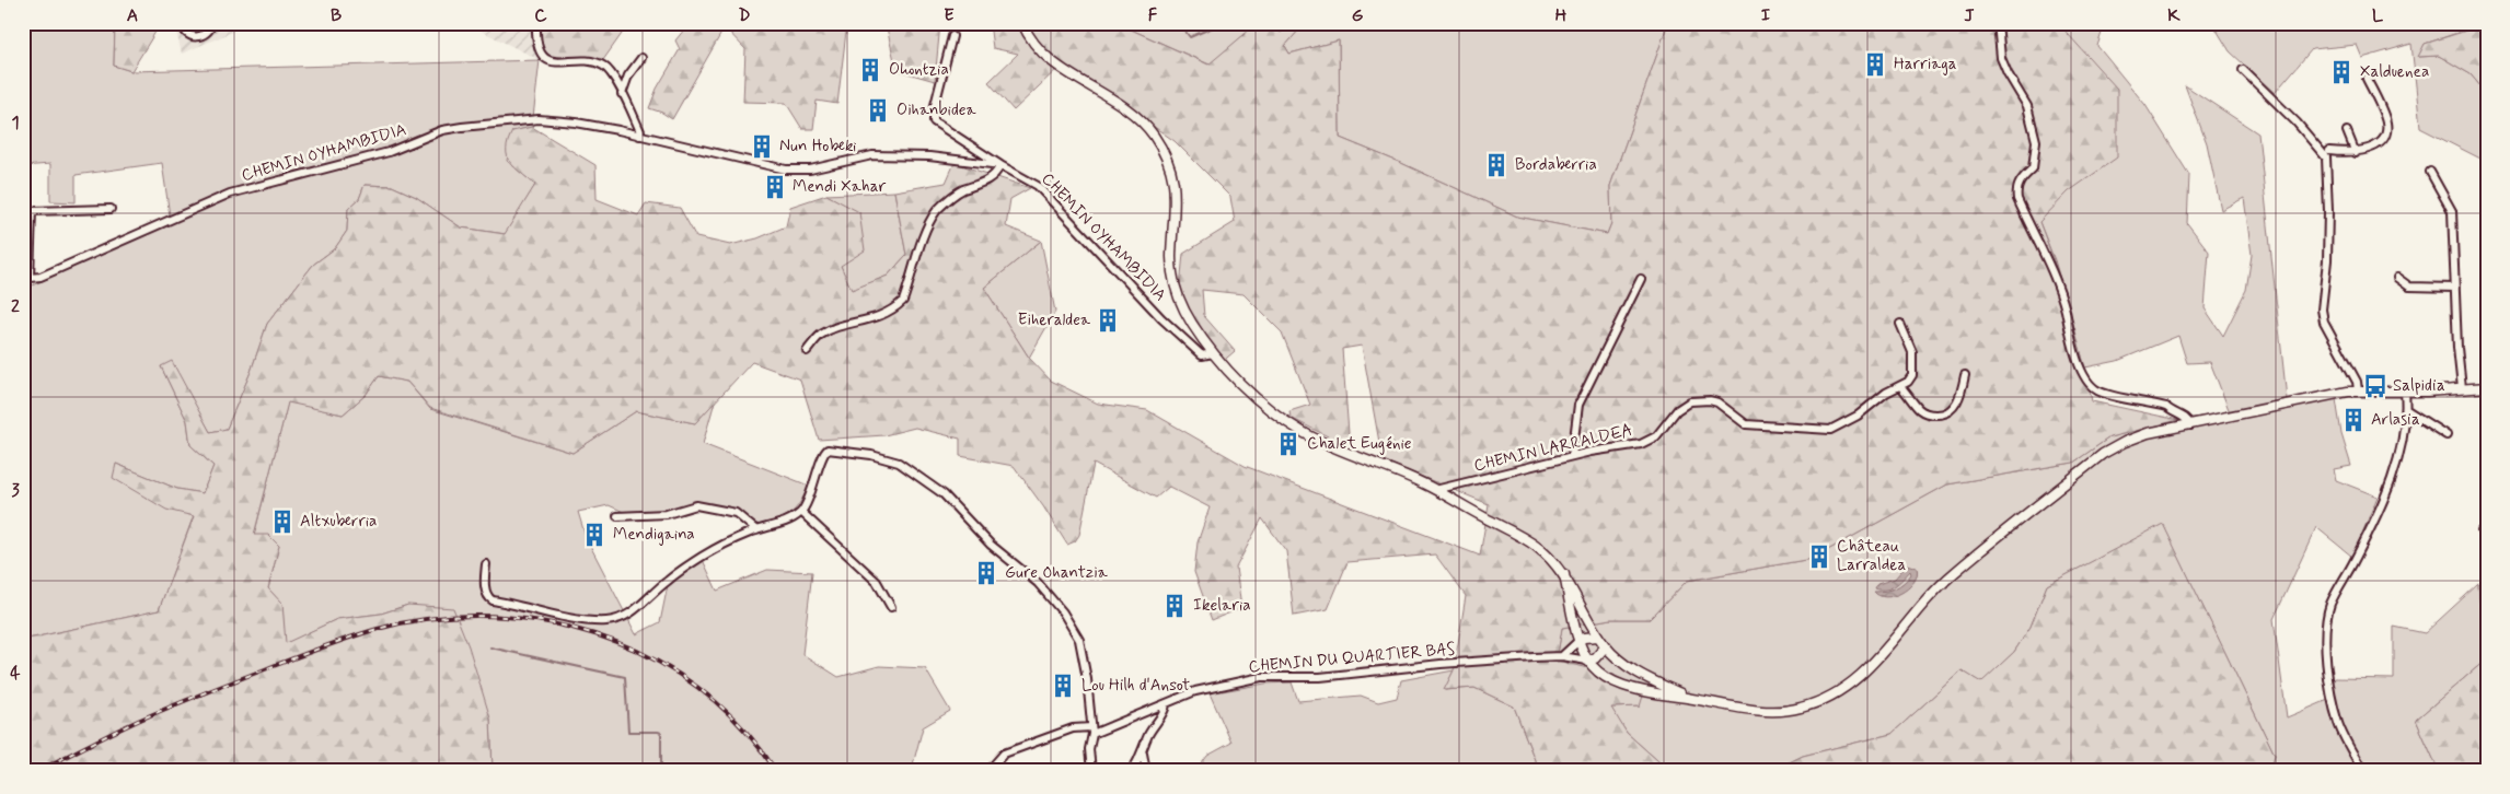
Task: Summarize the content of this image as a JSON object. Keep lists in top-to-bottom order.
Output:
{
  "streets": {
    "street": ["CHEMIN OYHAMBIDIA", "CHEMIN LARRALDEA", "CHEMIN DU QUARTIER BAS"]
  },
  "places": {
    "building": [
      "Harriaga",
      "Ohontzia",
      "Xalduenea",
      "Oihanbidea",
      "Nun Hobeki",
      "Bordaberria",
      "Mendi Xahar",
      "Eiheraldea",
      "Arlasia",
      "Chalet Eugénie",
      "Altxuberria",
      "Mendigaina",
      "Château Larraldea",
      "Gure Ohantzia",
      "Ikelaria",
      "Lou Hilh d'Ansot"
    ],
    "bus stop": ["Salpidia"]
  },
  "grid": {
    "columns": [
      "A",
      "B",
      "C",
      "D",
      "E",
      "F",
      "G",
      "H",
      "I",
      "J",
      "K",
      "L"
    ],
    "rows": [
      "1",
      "2",
      "3",
      "4"
    ]
  }
}
